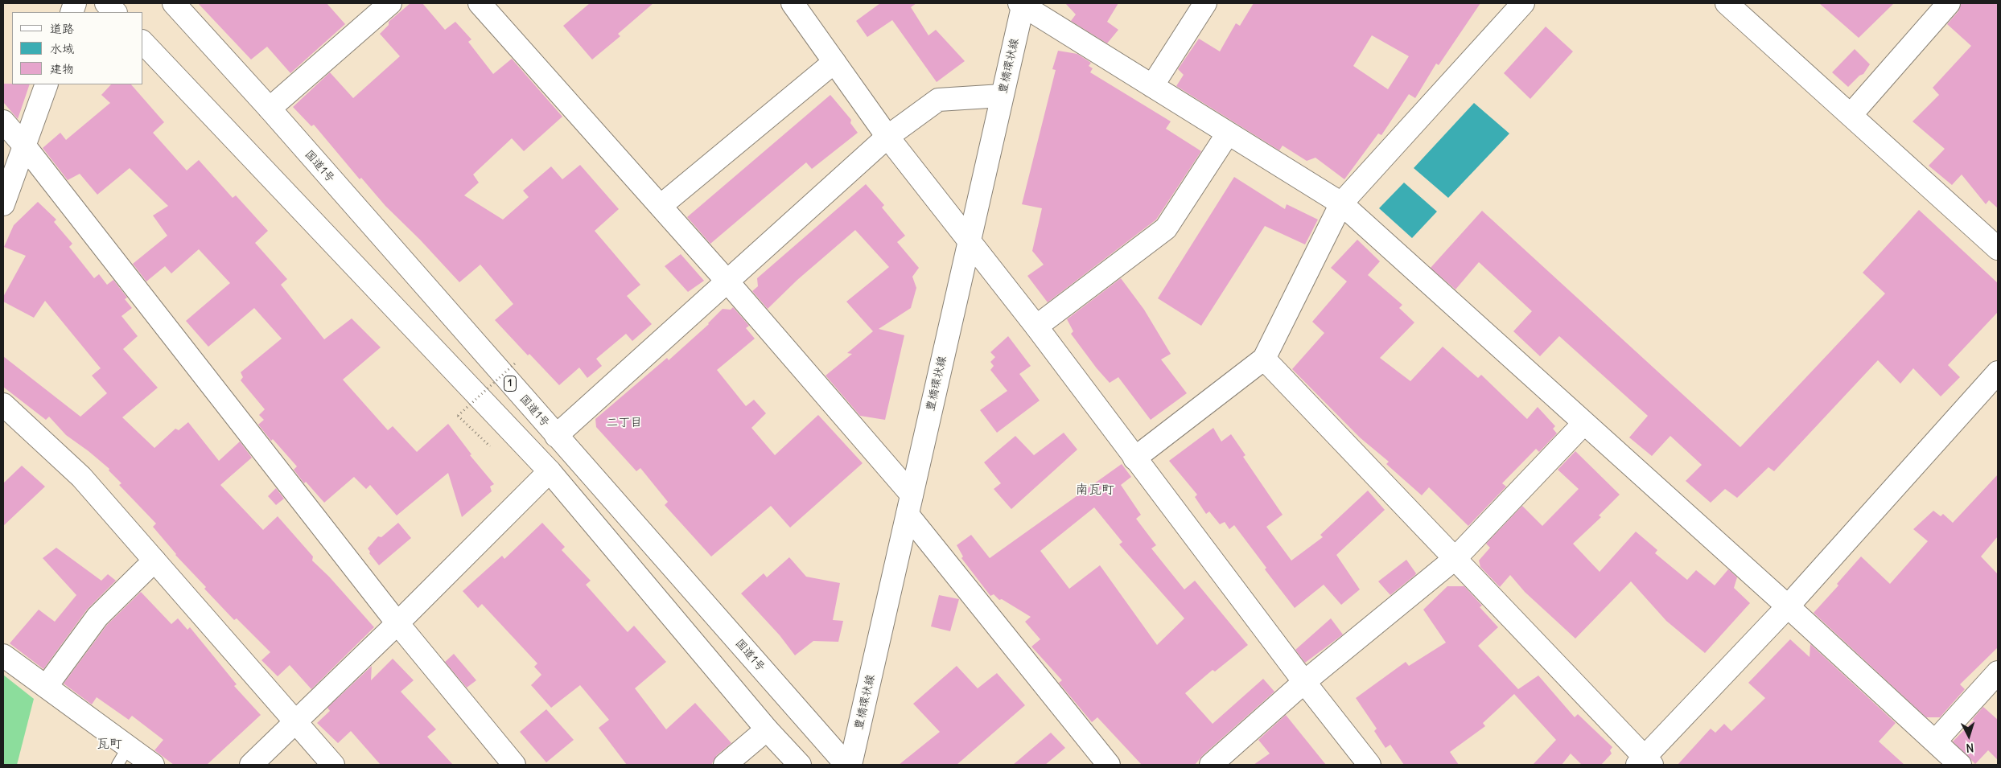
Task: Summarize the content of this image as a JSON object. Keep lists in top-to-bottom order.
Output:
{
  "streets": {
    "main road": ["豊橋環状線", "国道1号", "1"]
  },
  "districts": ["二丁目", "南瓦町", "瓦町"],
  "legend": ["道路", "水域", "建物"],
  "north": "bottom"
}
